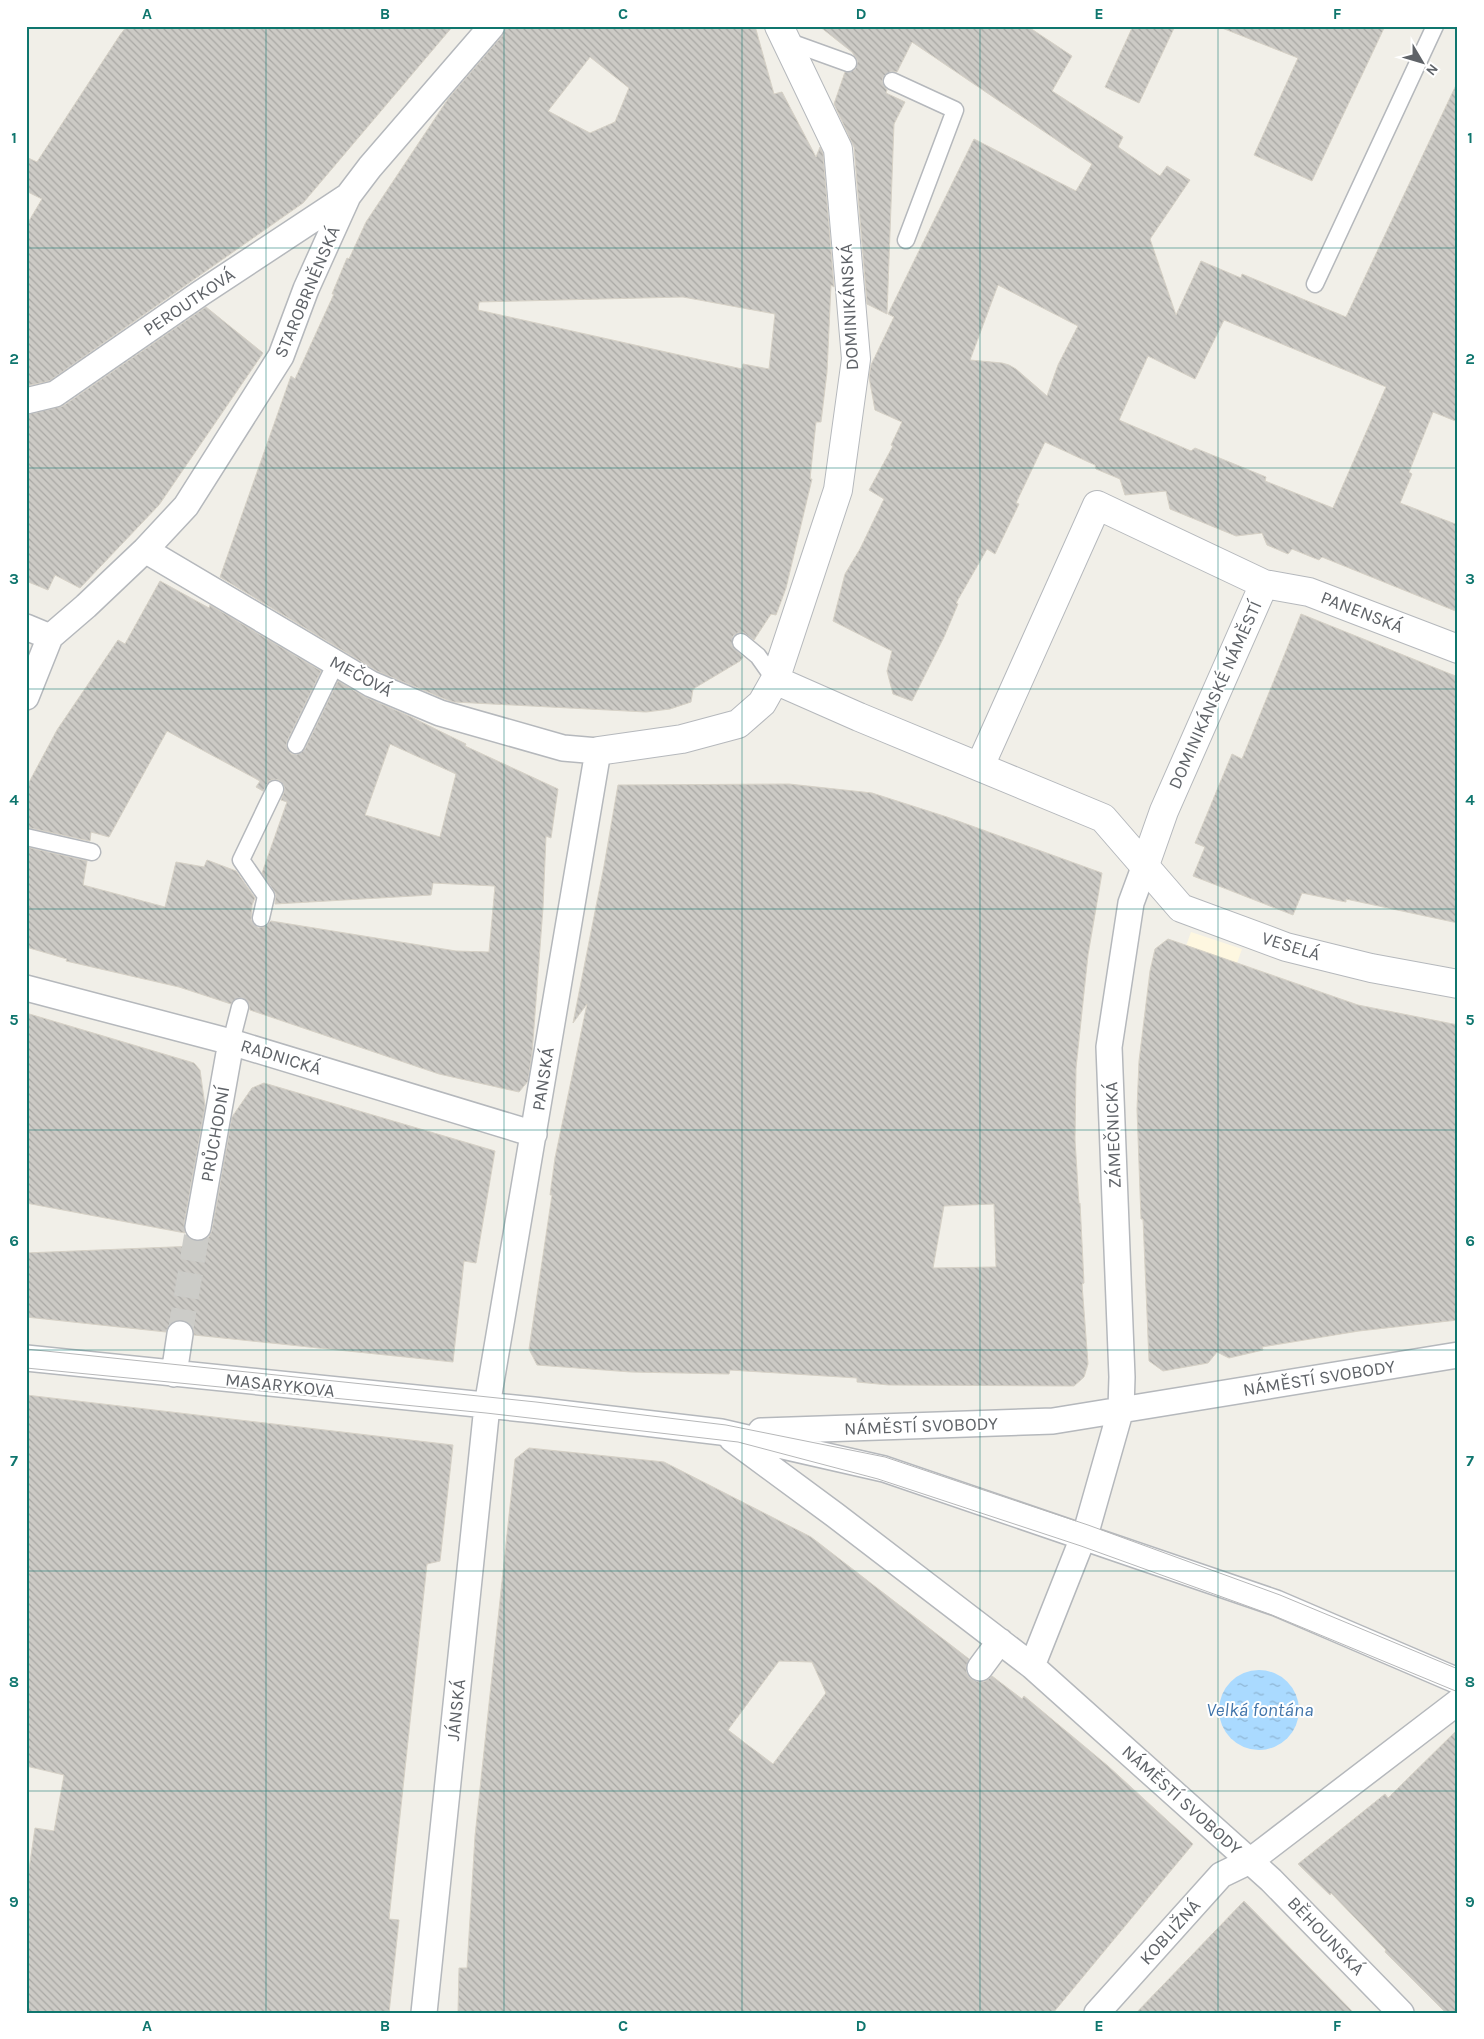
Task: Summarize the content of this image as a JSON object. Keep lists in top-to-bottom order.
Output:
{
  "streets": {
    "street": [
      "STAROBRNĚNSKÁ",
      "PEROUTKOVÁ",
      "DOMINIKÁNSKÁ",
      "PANENSKÁ",
      "MEČOVÁ",
      "DOMINIKÁNSKÉ NÁMĚSTÍ",
      "VESELÁ",
      "RADNICKÁ",
      "PANSKÁ",
      "PRŮCHODNÍ",
      "ZÁMEČNICKÁ",
      "NÁMĚSTÍ SVOBODY",
      "MASARYKOVA",
      "JÁNSKÁ",
      "KOBLIŽNÁ",
      "BĚHOUNSKÁ"
    ]
  },
  "crossings": [
    ["STAROBRNĚNSKÁ", "PEROUTKOVÁ"],
    ["STAROBRNĚNSKÁ", "MEČOVÁ"],
    ["PANENSKÁ", "DOMINIKÁNSKÉ NÁMĚSTÍ"],
    ["MEČOVÁ", "PANSKÁ"],
    ["DOMINIKÁNSKÉ NÁMĚSTÍ", "VESELÁ"],
    ["DOMINIKÁNSKÉ NÁMĚSTÍ", "ZÁMEČNICKÁ"],
    ["VESELÁ", "ZÁMEČNICKÁ"],
    ["RADNICKÁ", "PANSKÁ"],
    ["RADNICKÁ", "PRŮCHODNÍ"],
    ["PANSKÁ", "MASARYKOVA"],
    ["PANSKÁ", "JÁNSKÁ"],
    ["ZÁMEČNICKÁ", "NÁMĚSTÍ SVOBODY"],
    ["NÁMĚSTÍ SVOBODY", "MASARYKOVA"],
    ["NÁMĚSTÍ SVOBODY", "KOBLIŽNÁ"],
    ["NÁMĚSTÍ SVOBODY", "BĚHOUNSKÁ"],
    ["MASARYKOVA", "JÁNSKÁ"],
    ["KOBLIŽNÁ", "BĚHOUNSKÁ"]
  ],
  "water": ["Velká fontána"],
  "north": "bottom right",
  "grid": {
    "columns": [
      "A",
      "B",
      "C",
      "D",
      "E",
      "F"
    ],
    "rows": [
      "1",
      "2",
      "3",
      "4",
      "5",
      "6",
      "7",
      "8",
      "9"
    ]
  }
}
